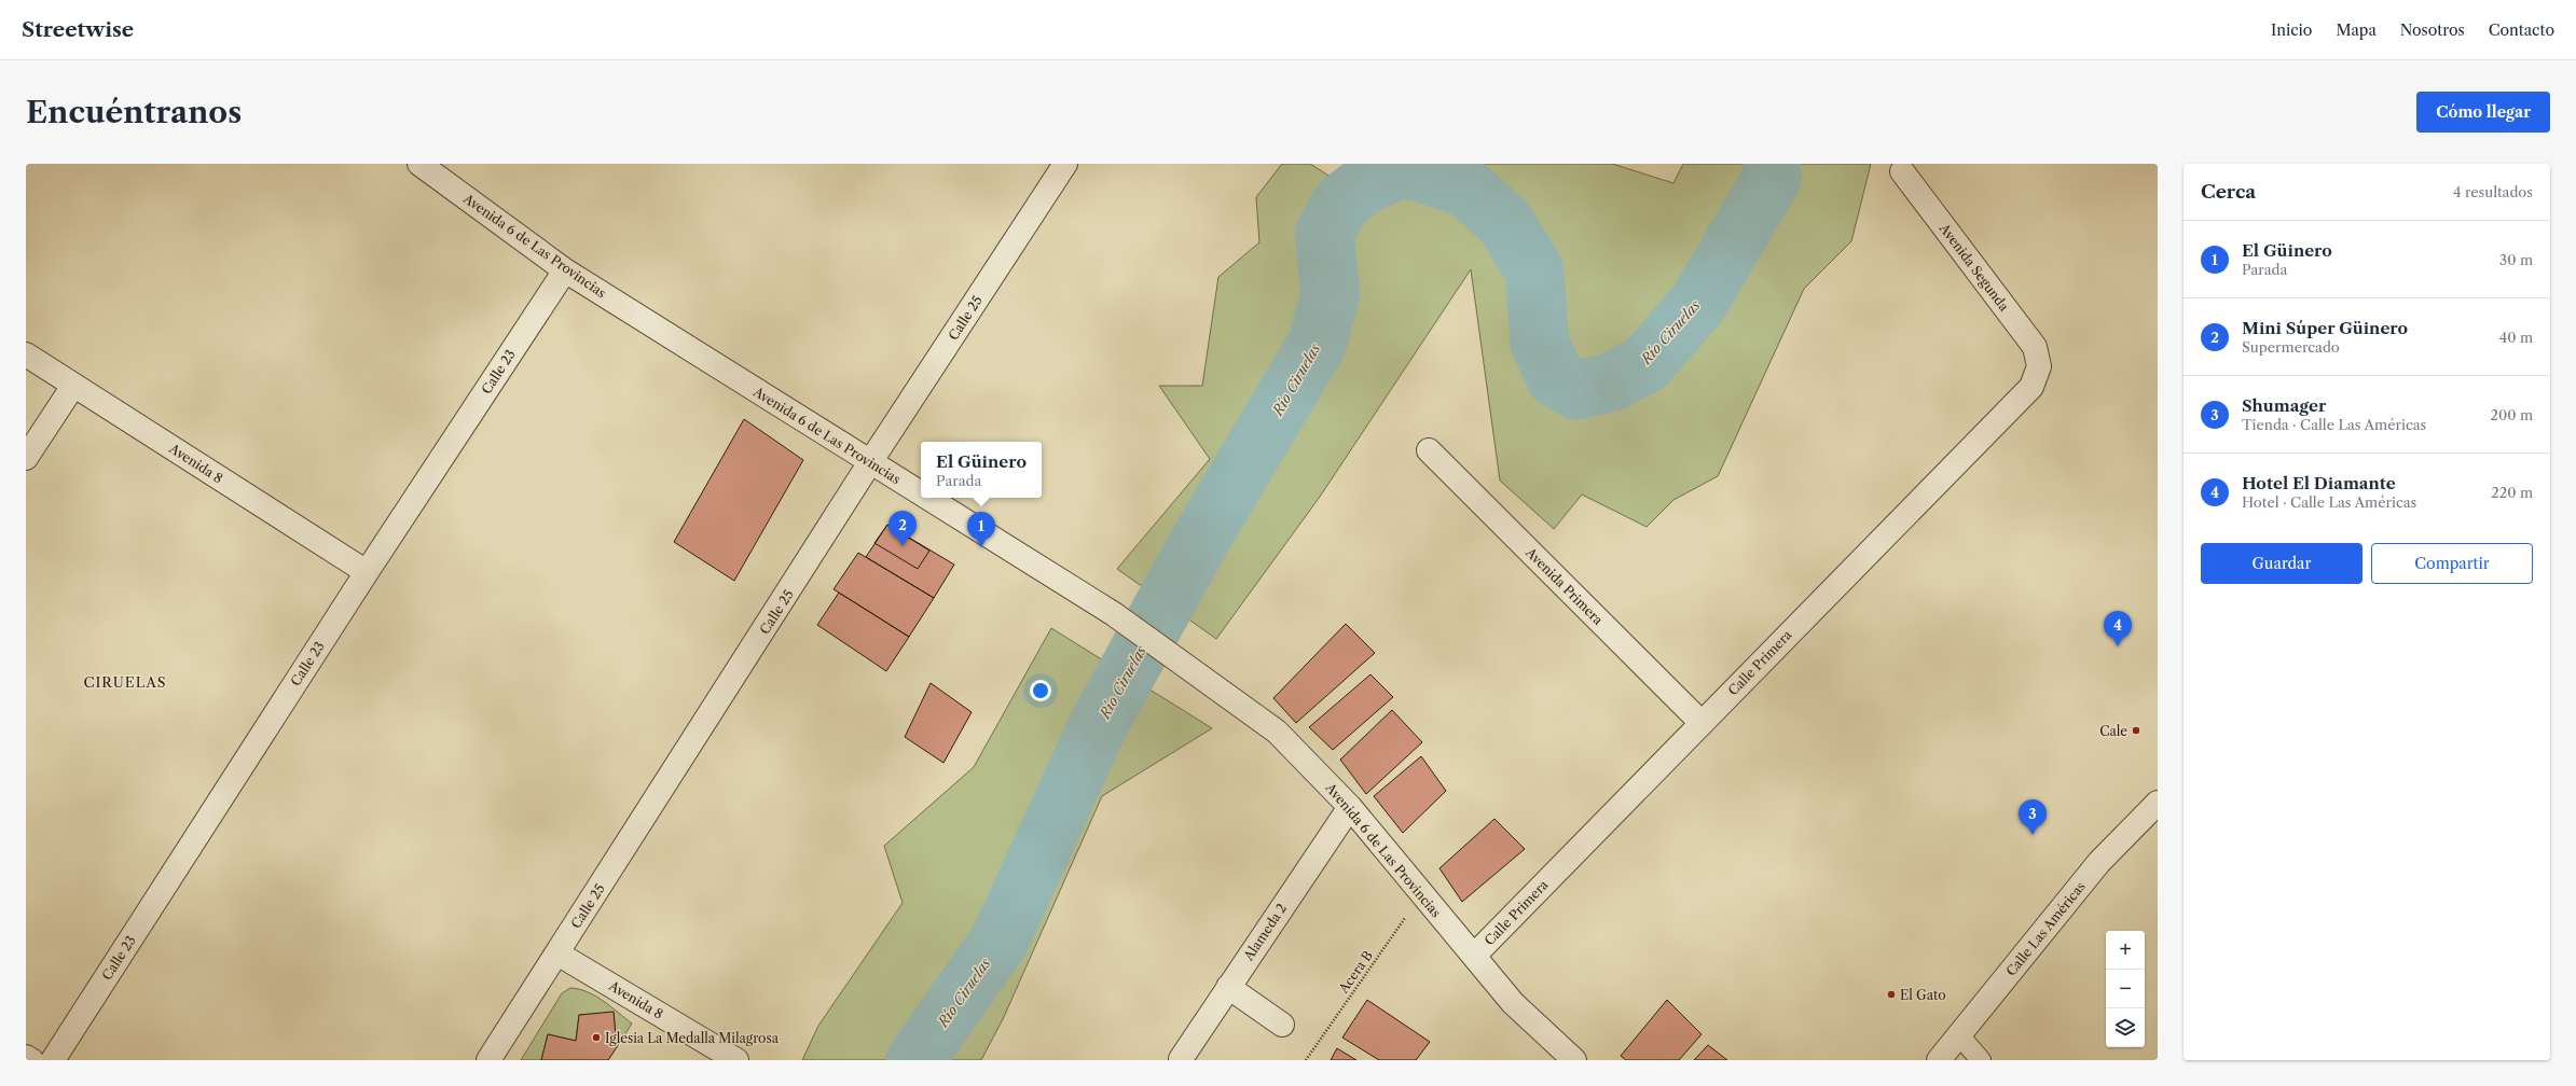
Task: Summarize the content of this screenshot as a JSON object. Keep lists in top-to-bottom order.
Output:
{
  "streets": {
    "street": [
      "Avenida 6 de Las Provincias",
      "Avenida Segunda",
      "Calle 25",
      "Calle 23",
      "Avenida 8",
      "Avenida Primera",
      "Calle Primera",
      "Calle Las Américas",
      "Alameda 2"
    ],
    "path": ["Acera B"]
  },
  "crossings": [
    ["Avenida 6 de Las Provincias", "Calle 25"],
    ["Avenida 6 de Las Provincias", "Calle 23"],
    ["Avenida 6 de Las Provincias", "Calle Primera"],
    ["Avenida 6 de Las Provincias", "Alameda 2"],
    ["Avenida 6 de Las Provincias", "Acera B"],
    ["Avenida Segunda", "Calle Primera"],
    ["Calle 25", "Avenida 8"],
    ["Calle 23", "Avenida 8"],
    ["Avenida Primera", "Calle Primera"]
  ],
  "districts": ["CIRUELAS"],
  "water": ["Río Ciruelas"],
  "places": ["Cale", "El Gato", "Iglesia La Medalla Milagrosa"],
  "page": {
    "header": "Streetwise",
    "nav": [
      "Inicio",
      "Mapa",
      "Nosotros",
      "Contacto"
    ],
    "buttons": [
      "Cómo llegar",
      ["Guardar", "Compartir"]
    ],
    "title": "Encuéntranos",
    "heading": ["Cerca", "4 resultados"],
    "list": [
      {
        "mark": "1",
        "name": "El Güinero",
        "note": "Parada",
        "value": "30 m"
      },
      {
        "mark": "2",
        "name": "Mini Súper Güinero",
        "note": "Supermercado",
        "value": "40 m"
      },
      {
        "mark": "3",
        "name": "Shumager",
        "note": "Tienda · Calle Las Américas",
        "value": "200 m"
      },
      {
        "mark": "4",
        "name": "Hotel El Diamante",
        "note": "Hotel · Calle Las Américas",
        "value": "220 m"
      }
    ],
    "popup": ["El Güinero", "Parada"],
    "pins": [
      "2",
      "1",
      "4",
      "3"
    ],
    "map_buttons": ["+", "−"]
  }
}
